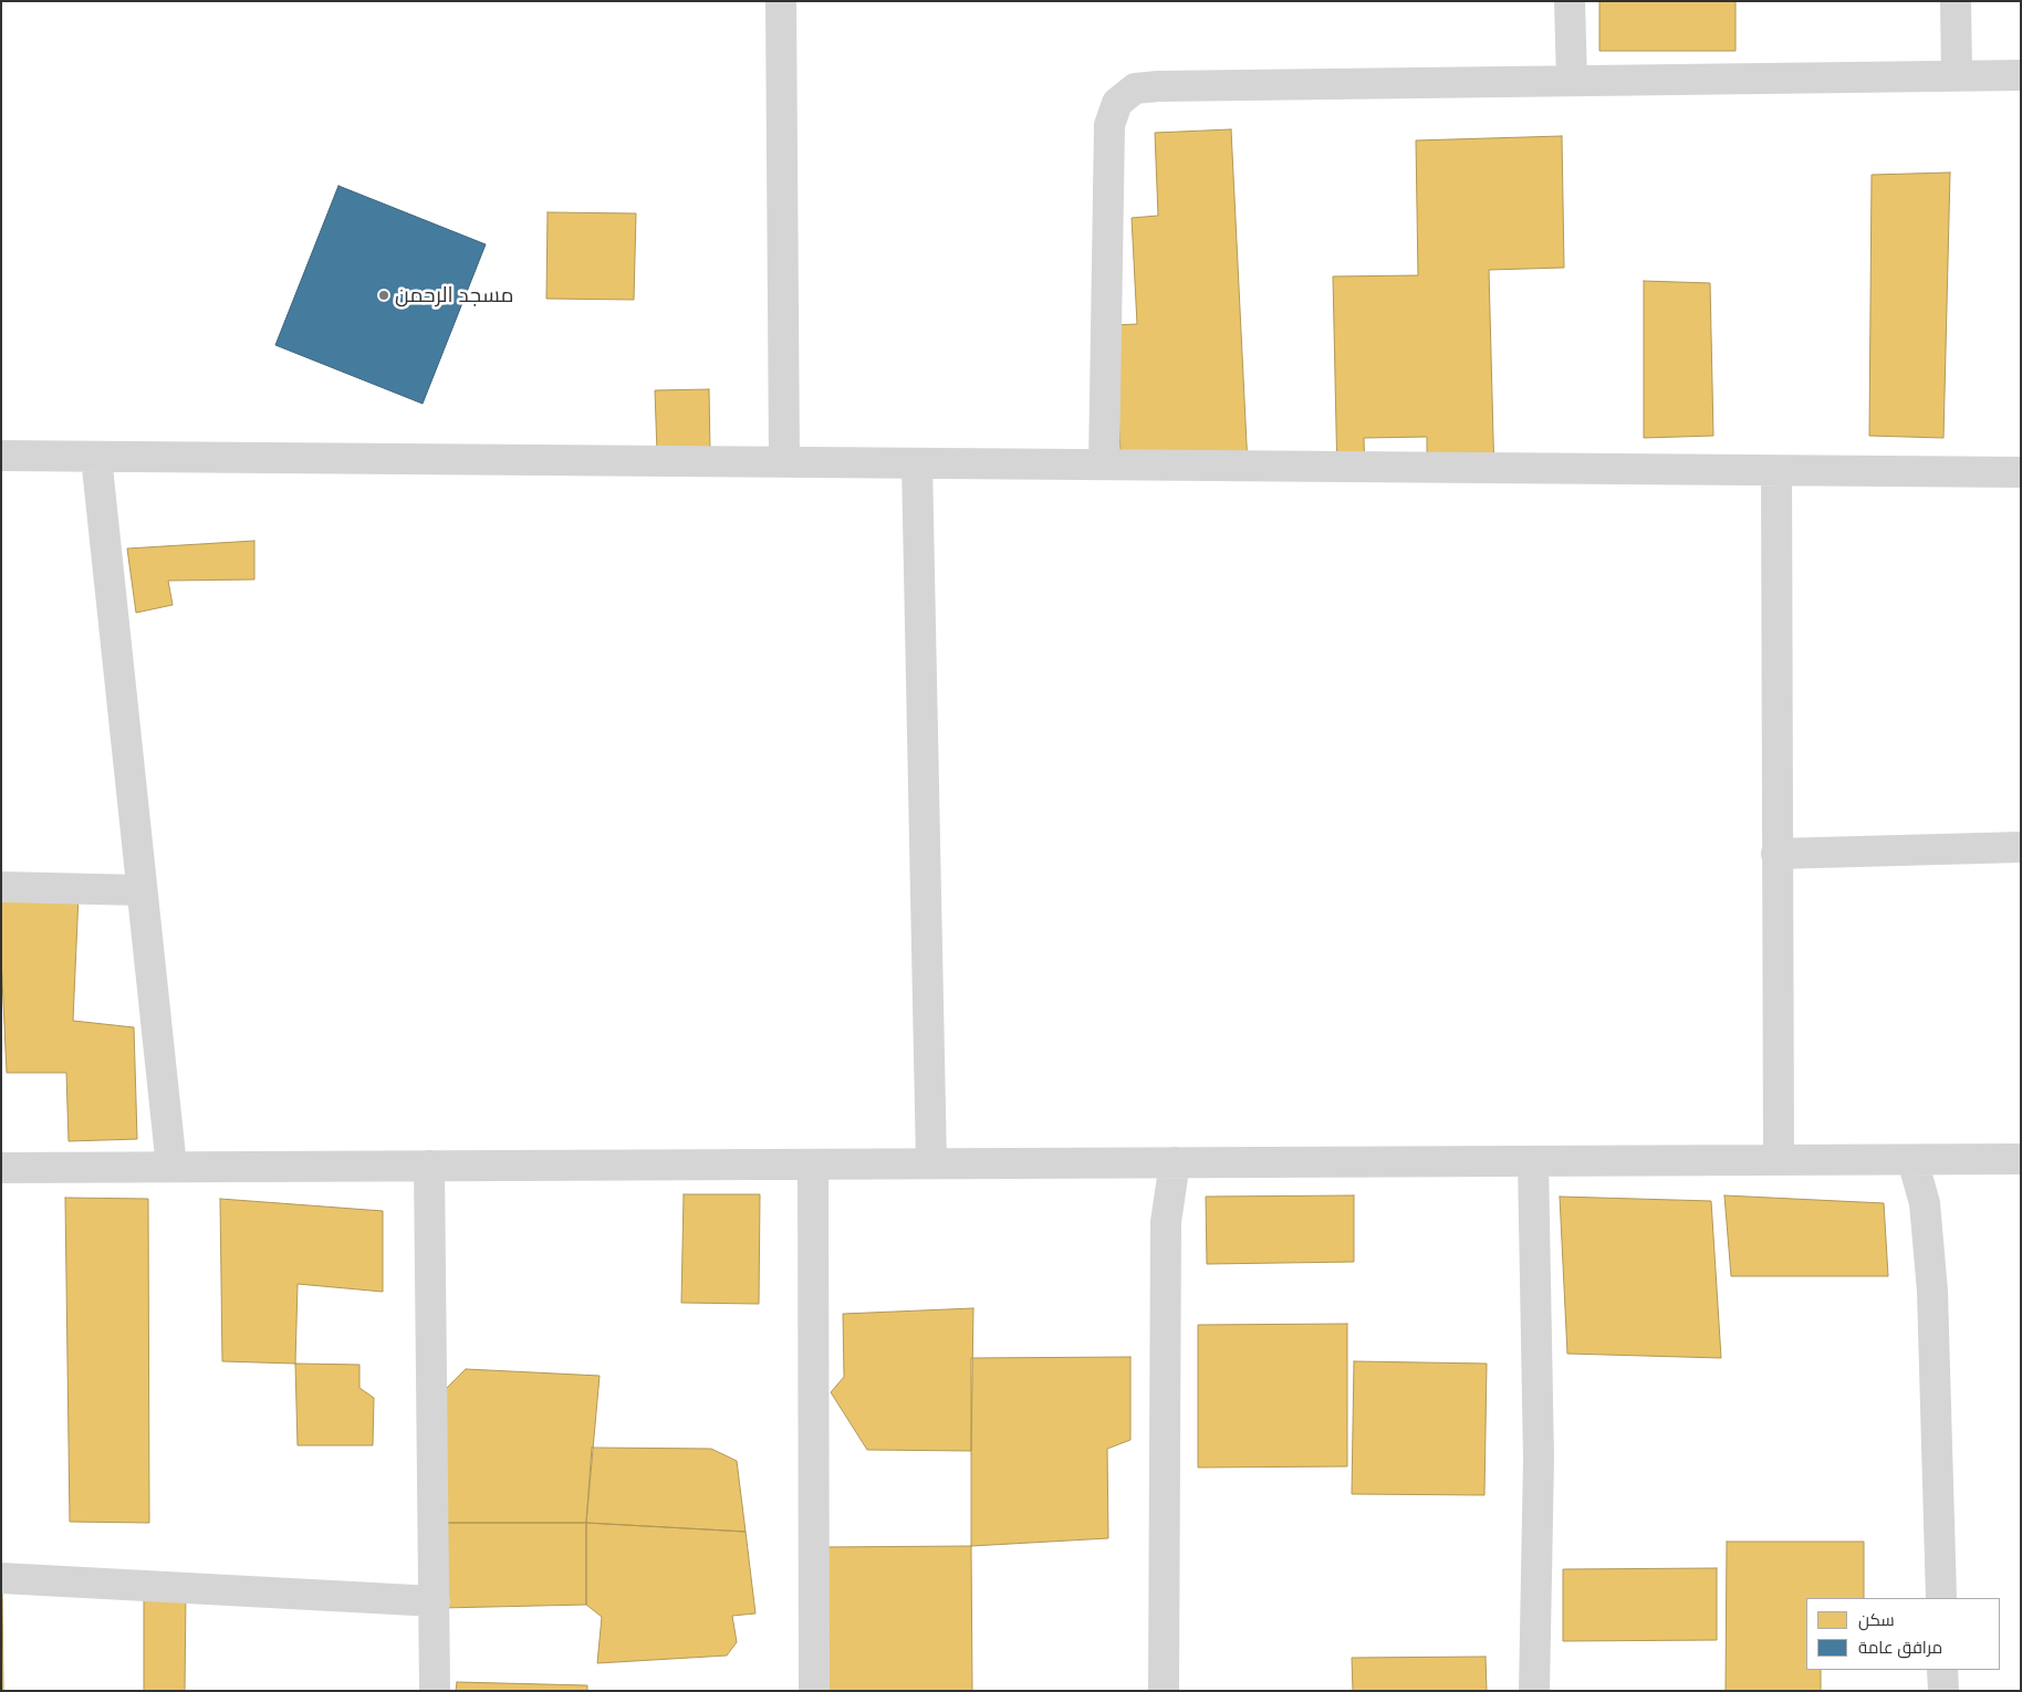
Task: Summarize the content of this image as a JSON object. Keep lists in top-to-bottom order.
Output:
{
  "places": ["مسجد الرحمن"],
  "legend": ["سكن", "مرافق عامة"]
}
